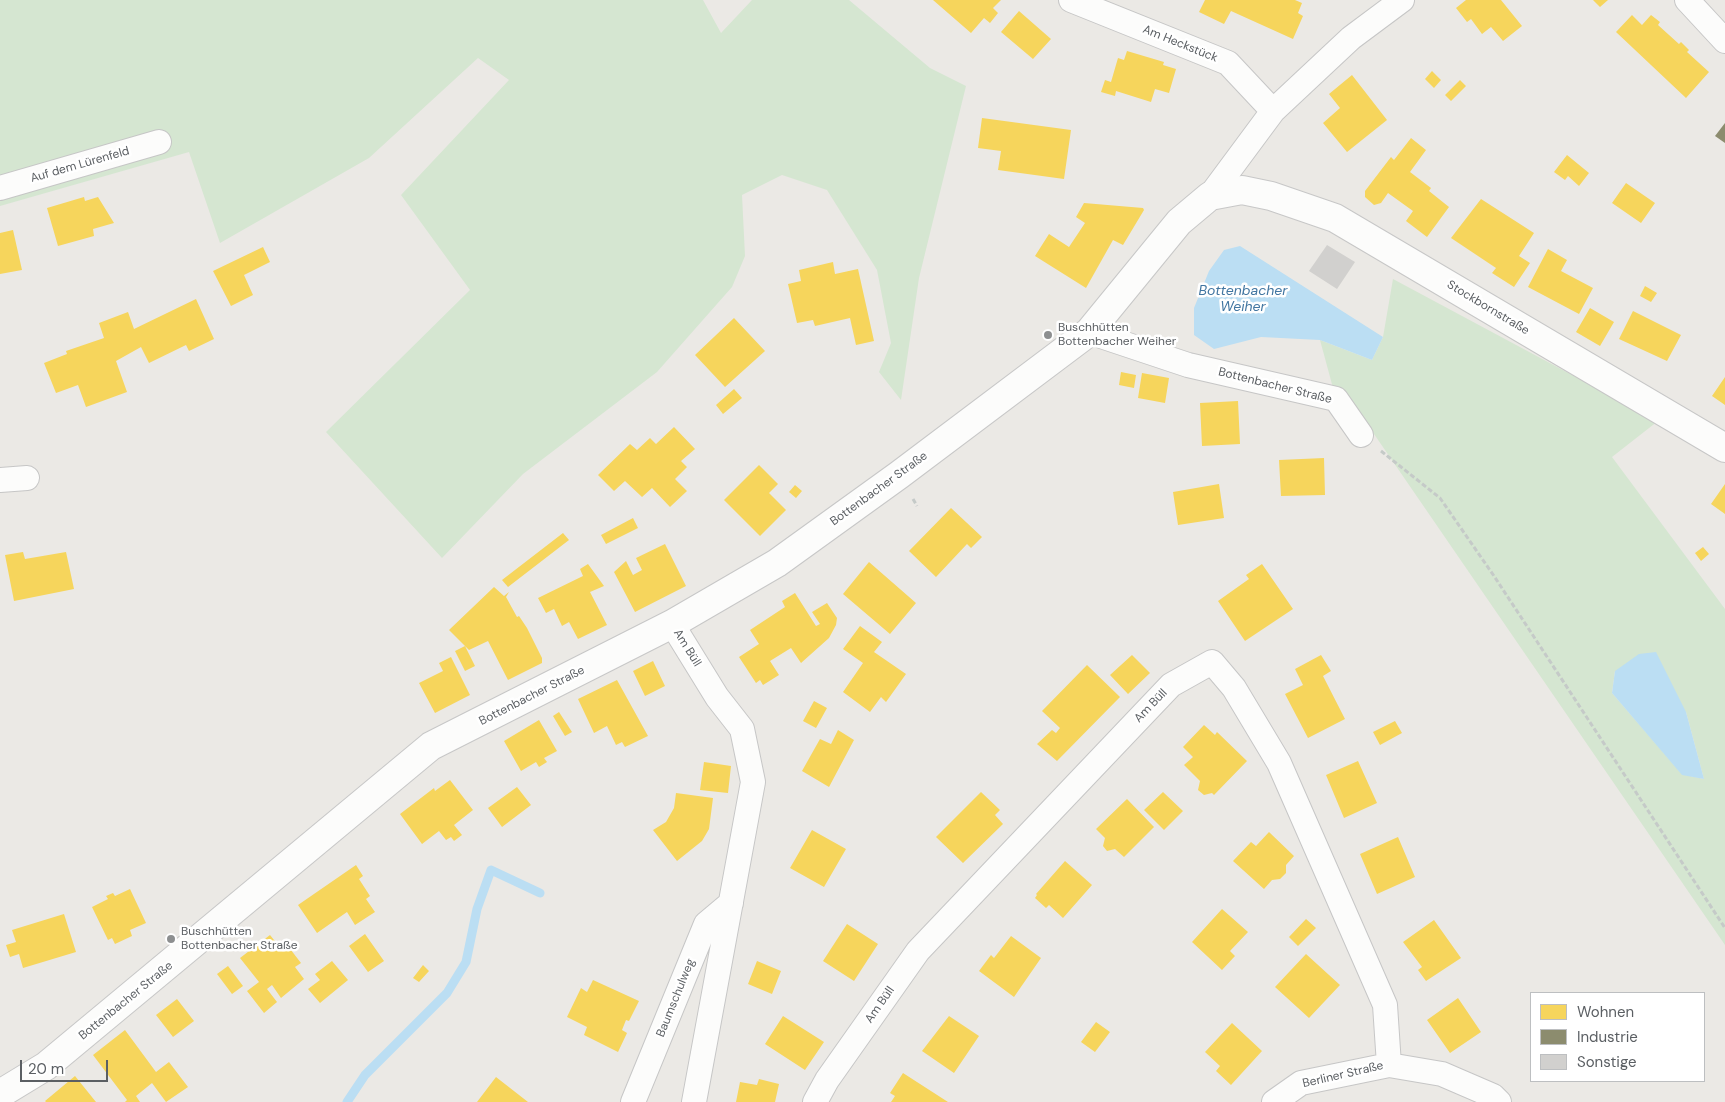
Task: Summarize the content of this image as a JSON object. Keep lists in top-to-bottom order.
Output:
{
  "streets": {
    "street": [
      "Am Heckstück",
      "Auf dem Lürenfeld",
      "Stockbornstraße",
      "Bottenbacher Straße",
      "Am Büll",
      "Baumschulweg",
      "Berliner Straße"
    ]
  },
  "crossings": [
    ["Am Heckstück", "Bottenbacher Straße"],
    ["Stockbornstraße", "Bottenbacher Straße"],
    ["Bottenbacher Straße", "Am Büll"],
    ["Am Büll", "Baumschulweg"],
    ["Am Büll", "Berliner Straße"]
  ],
  "water": ["Bottenbacher Weiher"],
  "places": ["Buschhütten Bottenbacher Weiher", "Buschhütten Bottenbacher Straße"],
  "legend": ["Wohnen", "Industrie", "Sonstige"],
  "scale_bar": "20 m"
}
